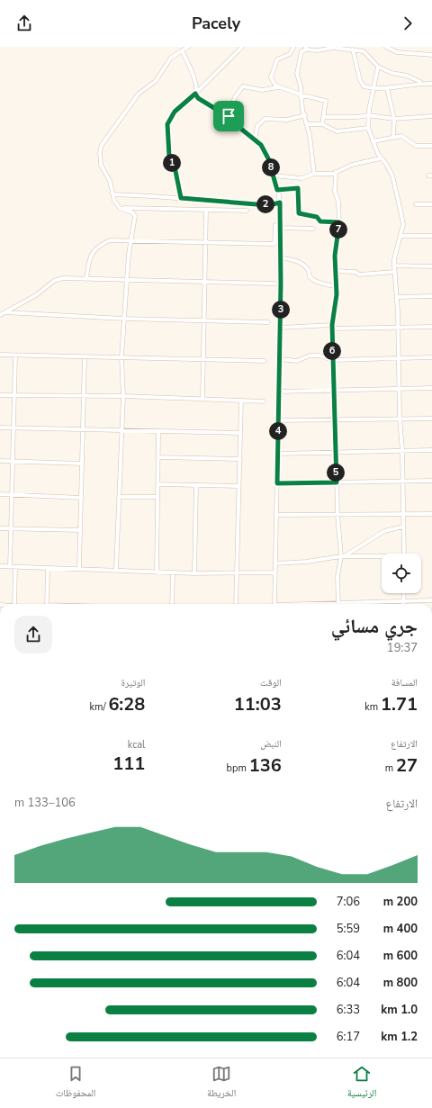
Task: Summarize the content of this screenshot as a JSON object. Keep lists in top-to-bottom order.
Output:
{
  "page": {
    "header": "Pacely",
    "pins": [
      "1",
      "8",
      "2",
      "7",
      "3",
      "6",
      "4",
      "5"
    ],
    "heading": ["جري مسائي", "19:37"],
    "stats": [
      ["المسافة", "1.71 km"],
      ["الوقت", "11:03"],
      ["الوتيرة", "6:28 /km"],
      ["الارتفاع", "27 m"],
      ["النبض", "136 bpm"],
      ["kcal", "111"]
    ],
    "chart": ["الارتفاع", "106–133 m"],
    "list": [
      {
        "name": "200 m",
        "note": "7:06"
      },
      {
        "name": "400 m",
        "note": "5:59"
      },
      {
        "name": "600 m",
        "note": "6:04"
      },
      {
        "name": "800 m",
        "note": "6:04"
      },
      {
        "name": "1.0 km",
        "note": "6:33"
      },
      {
        "name": "1.2 km",
        "note": "6:17"
      }
    ],
    "tabs": ["الرئيسية", "الخريطة", "المحفوظات"]
  }
}
